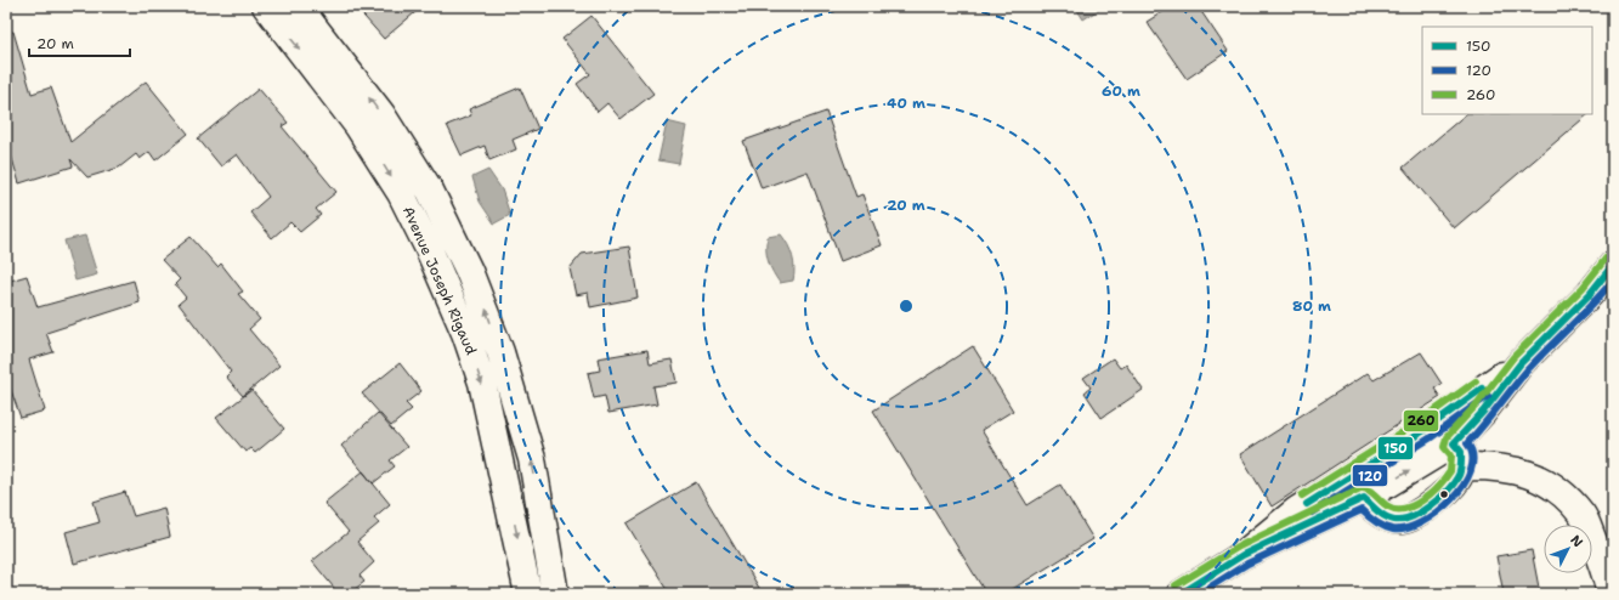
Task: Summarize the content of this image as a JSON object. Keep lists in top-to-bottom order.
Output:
{
  "streets": {
    "street": ["Avenue Joseph Rigaud"]
  },
  "lines": ["transit line 260", "transit line 150", "transit line 120"],
  "legend": ["150", "120", "260"],
  "scale_bar": "20 m",
  "north": "top right",
  "rings": [
    "60 m",
    "40 m",
    "20 m",
    "80 m"
  ]
}
